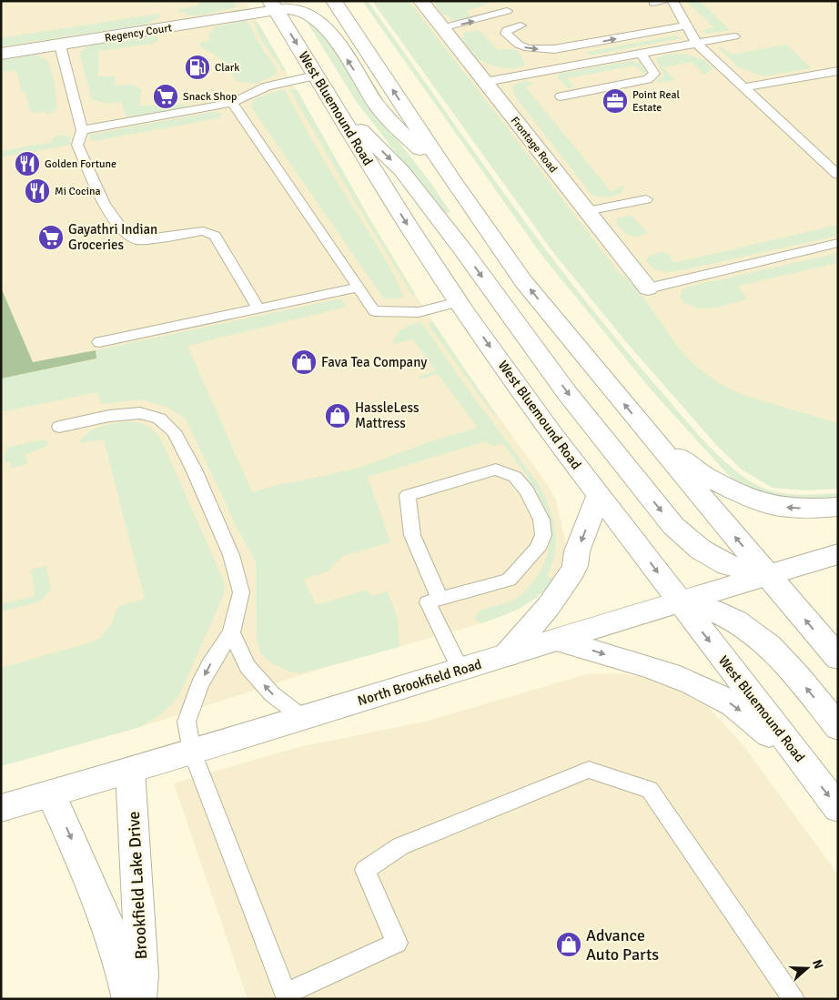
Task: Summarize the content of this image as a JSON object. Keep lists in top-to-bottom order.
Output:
{
  "streets": {
    "main road": [
      "Regency Court",
      "West Bluemound Road",
      "Frontage Road",
      "North Brookfield Road",
      "Brookfield Lake Drive"
    ]
  },
  "crossings": [
    ["Regency Court", "West Bluemound Road"],
    ["West Bluemound Road", "North Brookfield Road"],
    ["North Brookfield Road", "Brookfield Lake Drive"]
  ],
  "places": {
    "fuel station": ["Clark"],
    "supermarket": ["Snack Shop", "Gayathri Indian Groceries"],
    "office": ["Point Real Estate"],
    "restaurant": ["Golden Fortune", "Mi Cocina"],
    "shop": ["Fava Tea Company", "HassleLess Mattress", "Advance Auto Parts"]
  },
  "north": "right"
}
